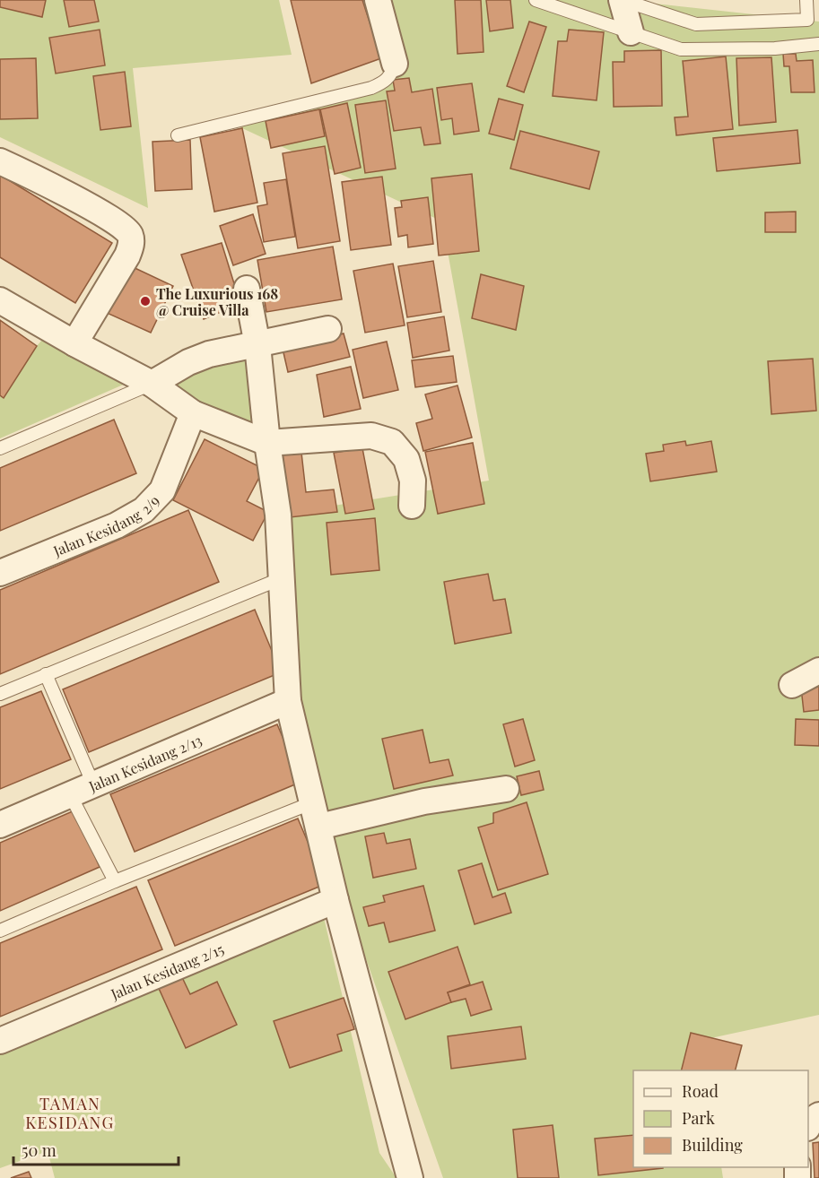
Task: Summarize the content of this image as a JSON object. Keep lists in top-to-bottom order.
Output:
{
  "streets": {
    "street": ["Jalan Kesidang 2/9", "Jalan Kesidang 2/13", "Jalan Kesidang 2/15"]
  },
  "districts": ["TAMAN KESIDANG"],
  "places": ["The Luxurious 168 @ Cruise Villa"],
  "legend": ["Road", "Park", "Building"],
  "scale_bar": "50 m"
}
